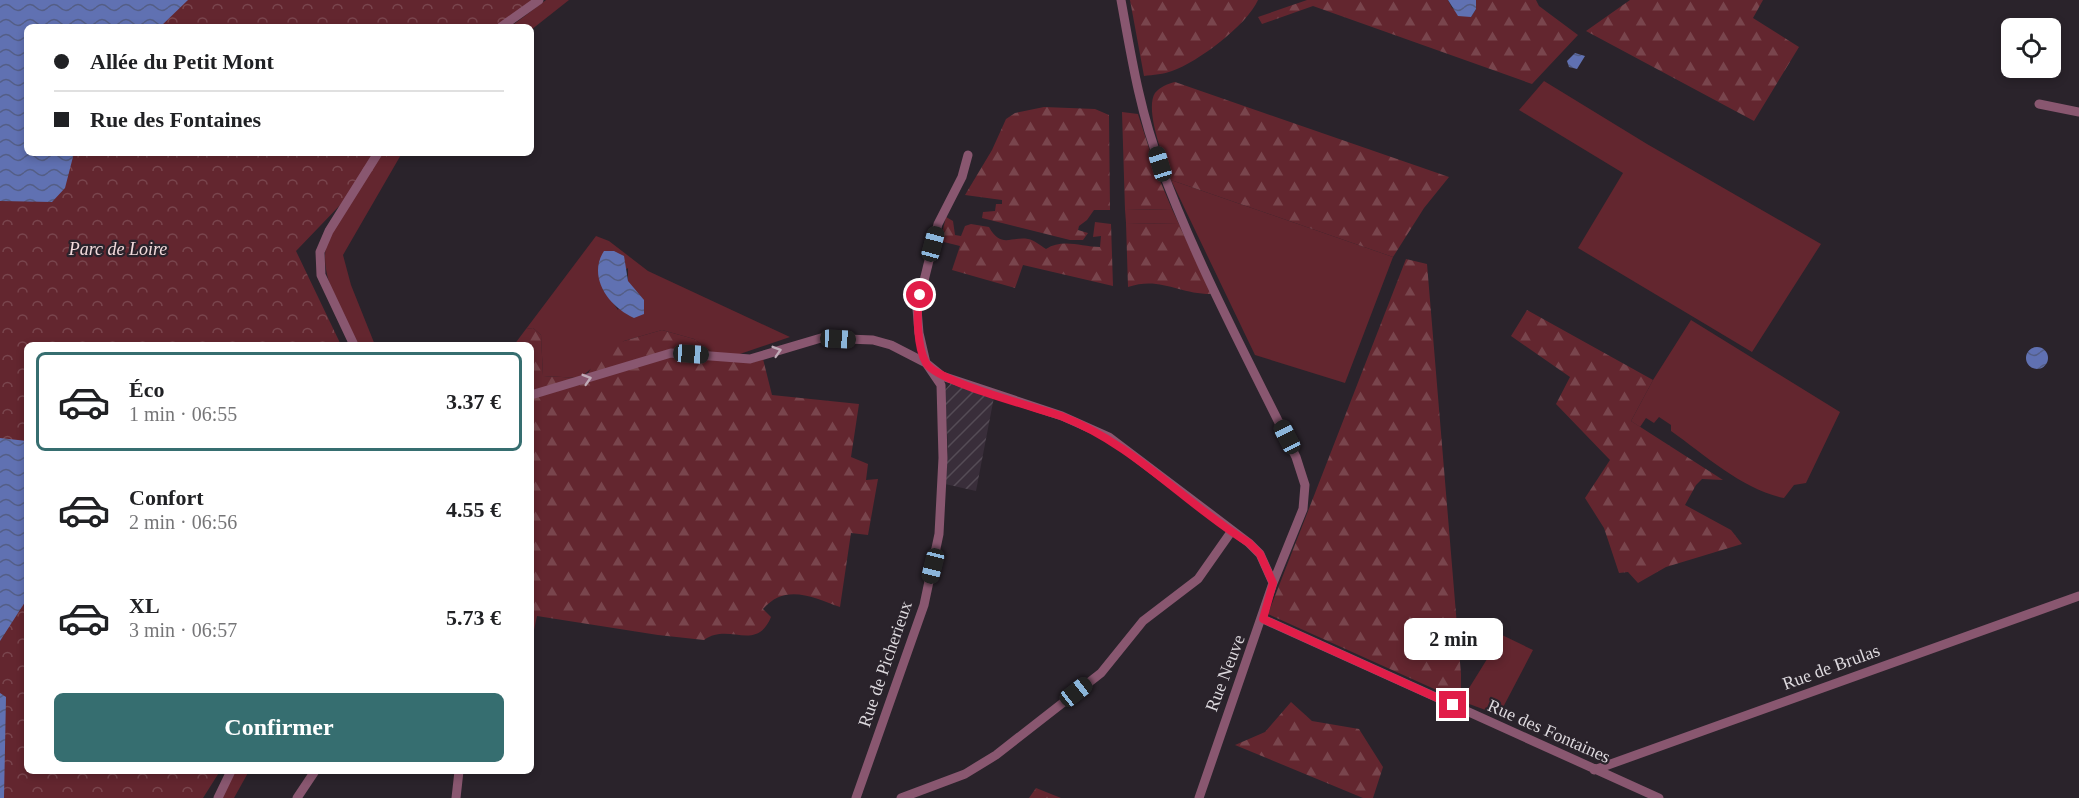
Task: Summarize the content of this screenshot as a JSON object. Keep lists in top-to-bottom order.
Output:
{
  "streets": {
    "street": [
      "Rue de Picherieux",
      "Rue de Brulas",
      "Rue Neuve",
      "Rue des Fontaines"
    ]
  },
  "crossings": [
    ["Rue de Brulas", "Rue des Fontaines"],
    ["Rue Neuve", "Rue des Fontaines"]
  ],
  "parks": ["Parc de Loire"],
  "page": {
    "banner": ["Allée du Petit Mont", "Rue des Fontaines"],
    "list": [
      {
        "name": "Éco",
        "note": "1 min · 06:55",
        "value": "3.37 €"
      },
      {
        "name": "Confort",
        "note": "2 min · 06:56",
        "value": "4.55 €"
      },
      {
        "name": "XL",
        "note": "3 min · 06:57",
        "value": "5.73 €"
      }
    ],
    "bubble": "2 min",
    "buttons": "Confirmer"
  }
}
